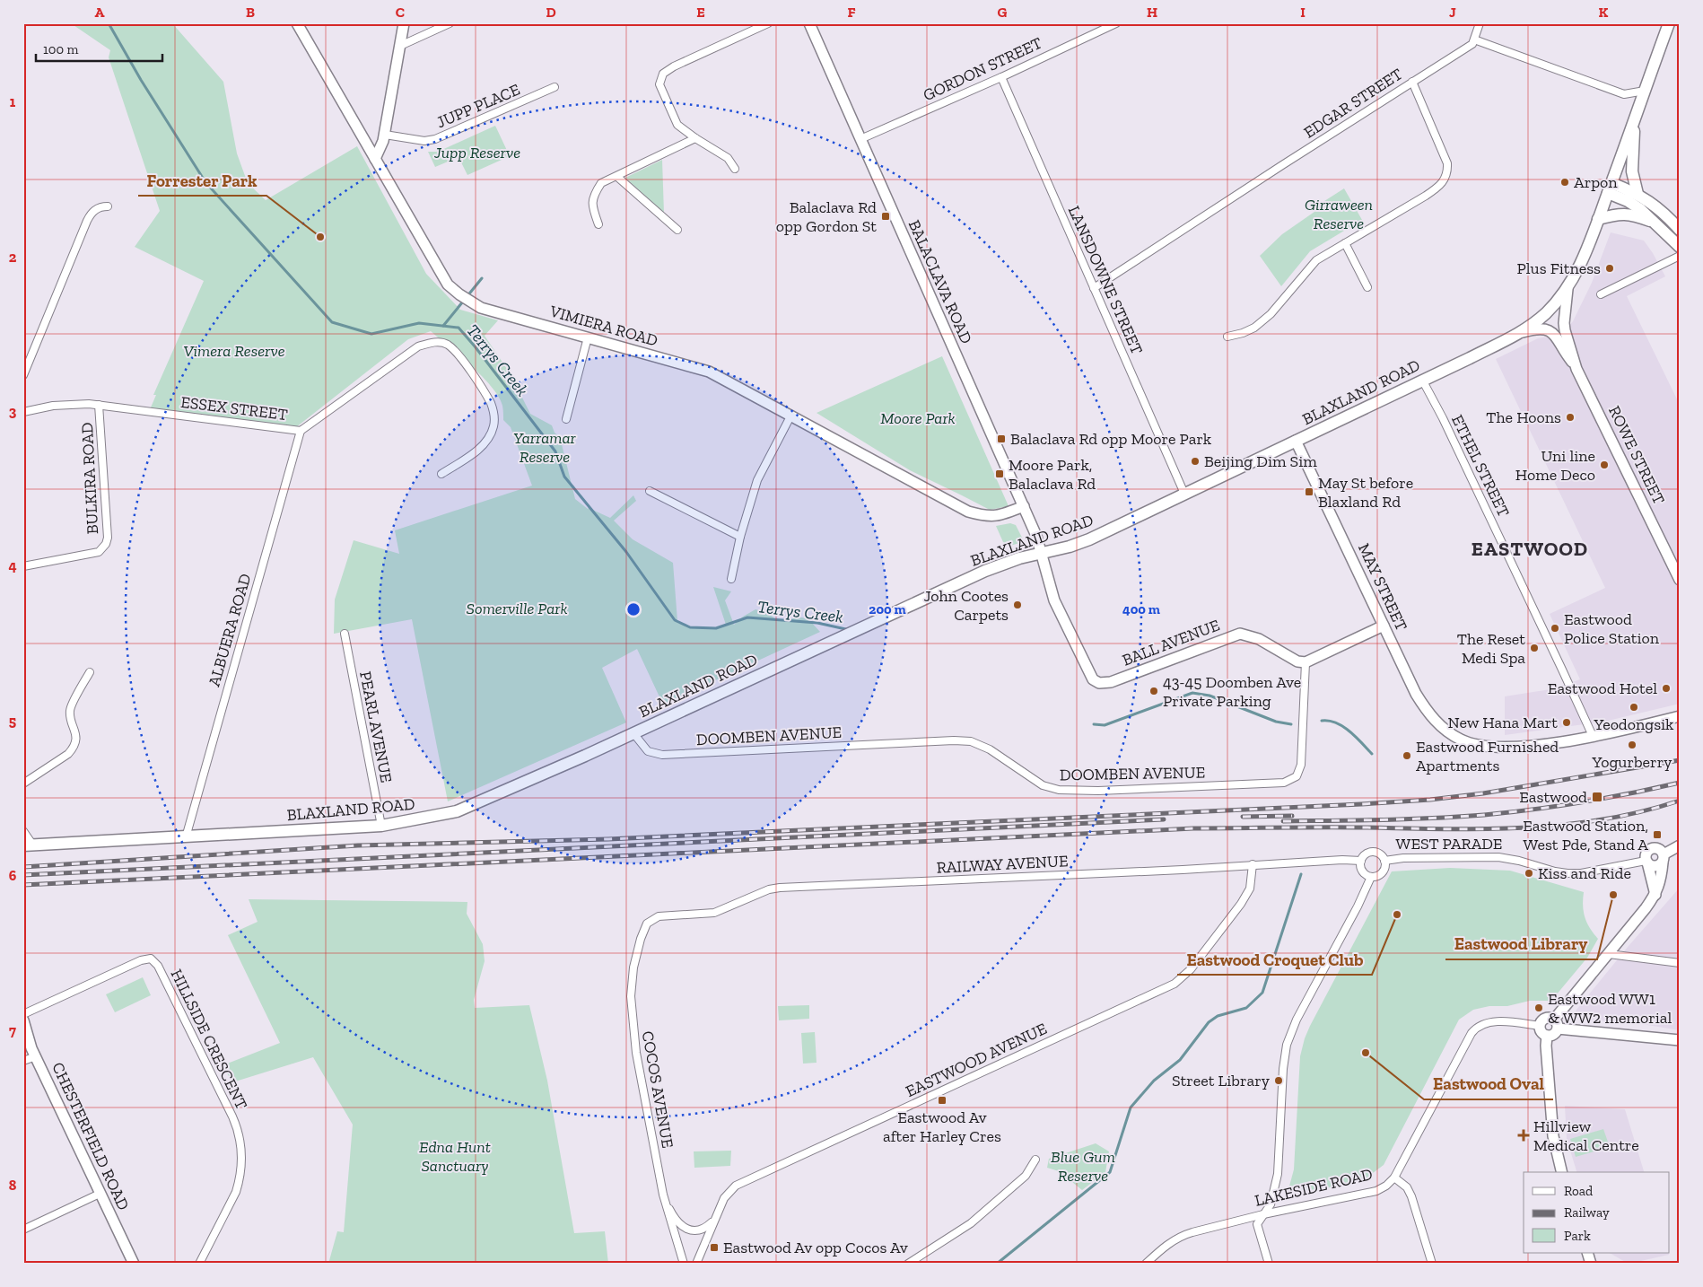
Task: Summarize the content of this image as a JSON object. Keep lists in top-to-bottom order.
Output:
{
  "streets": {
    "main road": ["BLAXLAND ROAD"],
    "street": [
      "GORDON STREET",
      "EDGAR STREET",
      "JUPP PLACE",
      "LANSDOWNE STREET",
      "BALACLAVA ROAD",
      "VIMIERA ROAD",
      "ESSEX STREET",
      "ROWE STREET",
      "ETHEL STREET",
      "BULKIRA ROAD",
      "MAY STREET",
      "ALBUERA ROAD",
      "BALL AVENUE",
      "PEARL AVENUE",
      "DOOMBEN AVENUE",
      "WEST PARADE",
      "RAILWAY AVENUE",
      "HILLSIDE CRESCENT",
      "EASTWOOD AVENUE",
      "COCOS AVENUE",
      "CHESTERFIELD ROAD",
      "LAKESIDE ROAD"
    ]
  },
  "crossings": [
    ["GORDON STREET", "LANSDOWNE STREET"],
    ["GORDON STREET", "BALACLAVA ROAD"],
    ["EDGAR STREET", "LANSDOWNE STREET"],
    ["LANSDOWNE STREET", "BLAXLAND ROAD"],
    ["BALACLAVA ROAD", "VIMIERA ROAD"],
    ["BALACLAVA ROAD", "BLAXLAND ROAD"],
    ["BALACLAVA ROAD", "BALL AVENUE"],
    ["BLAXLAND ROAD", "ROWE STREET"],
    ["BLAXLAND ROAD", "ETHEL STREET"],
    ["BLAXLAND ROAD", "MAY STREET"],
    ["BLAXLAND ROAD", "ALBUERA ROAD"],
    ["BLAXLAND ROAD", "BALL AVENUE"],
    ["BLAXLAND ROAD", "PEARL AVENUE"],
    ["BLAXLAND ROAD", "DOOMBEN AVENUE"],
    ["ESSEX STREET", "BULKIRA ROAD"],
    ["ESSEX STREET", "ALBUERA ROAD"],
    ["ETHEL STREET", "MAY STREET"],
    ["BALL AVENUE", "DOOMBEN AVENUE"],
    ["WEST PARADE", "RAILWAY AVENUE"],
    ["RAILWAY AVENUE", "EASTWOOD AVENUE"],
    ["RAILWAY AVENUE", "COCOS AVENUE"]
  ],
  "districts": ["EASTWOOD"],
  "water": ["Terrys Creek"],
  "parks": [
    "Jupp Reserve",
    "Girraween Reserve",
    "Vimera Reserve",
    "Moore Park",
    "Yarramar Reserve",
    "Somerville Park",
    "Edna Hunt Sanctuary",
    "Blue Gum Reserve"
  ],
  "places": {
    "other": [
      "Arpon",
      "Forrester Park",
      "Plus Fitness",
      "The Hoons",
      "Beijing Dim Sim",
      "Uni line Home Deco",
      "John Cootes Carpets",
      "Eastwood Police Station",
      "The Reset Medi Spa",
      "Eastwood Hotel",
      "43-45 Doomben Ave Private Parking",
      "Yeodongsik",
      "New Hana Mart",
      "Yogurberry",
      "Eastwood Furnished Apartments",
      "Kiss and Ride",
      "Eastwood Library",
      "Eastwood Croquet Club",
      "Eastwood WW1 & WW2 memorial",
      "Eastwood Oval",
      "Street Library"
    ],
    "transit": [
      "Balaclava Rd opp Gordon St",
      "Balaclava Rd opp Moore Park",
      "Moore Park, Balaclava Rd",
      "May St before Blaxland Rd",
      "Eastwood",
      "Eastwood Station, West Pde, Stand A",
      "Eastwood Av after Harley Cres",
      "Eastwood Av opp Cocos Av"
    ],
    "health": ["Hillview Medical Centre"]
  },
  "legend": ["Road", "Railway", "Park"],
  "scale_bar": "100 m",
  "grid": {
    "columns": [
      "A",
      "B",
      "C",
      "D",
      "E",
      "F",
      "G",
      "H",
      "I",
      "J",
      "K"
    ],
    "rows": [
      "1",
      "2",
      "3",
      "4",
      "5",
      "6",
      "7",
      "8"
    ]
  },
  "rings": ["200 m", "400 m"]
}
